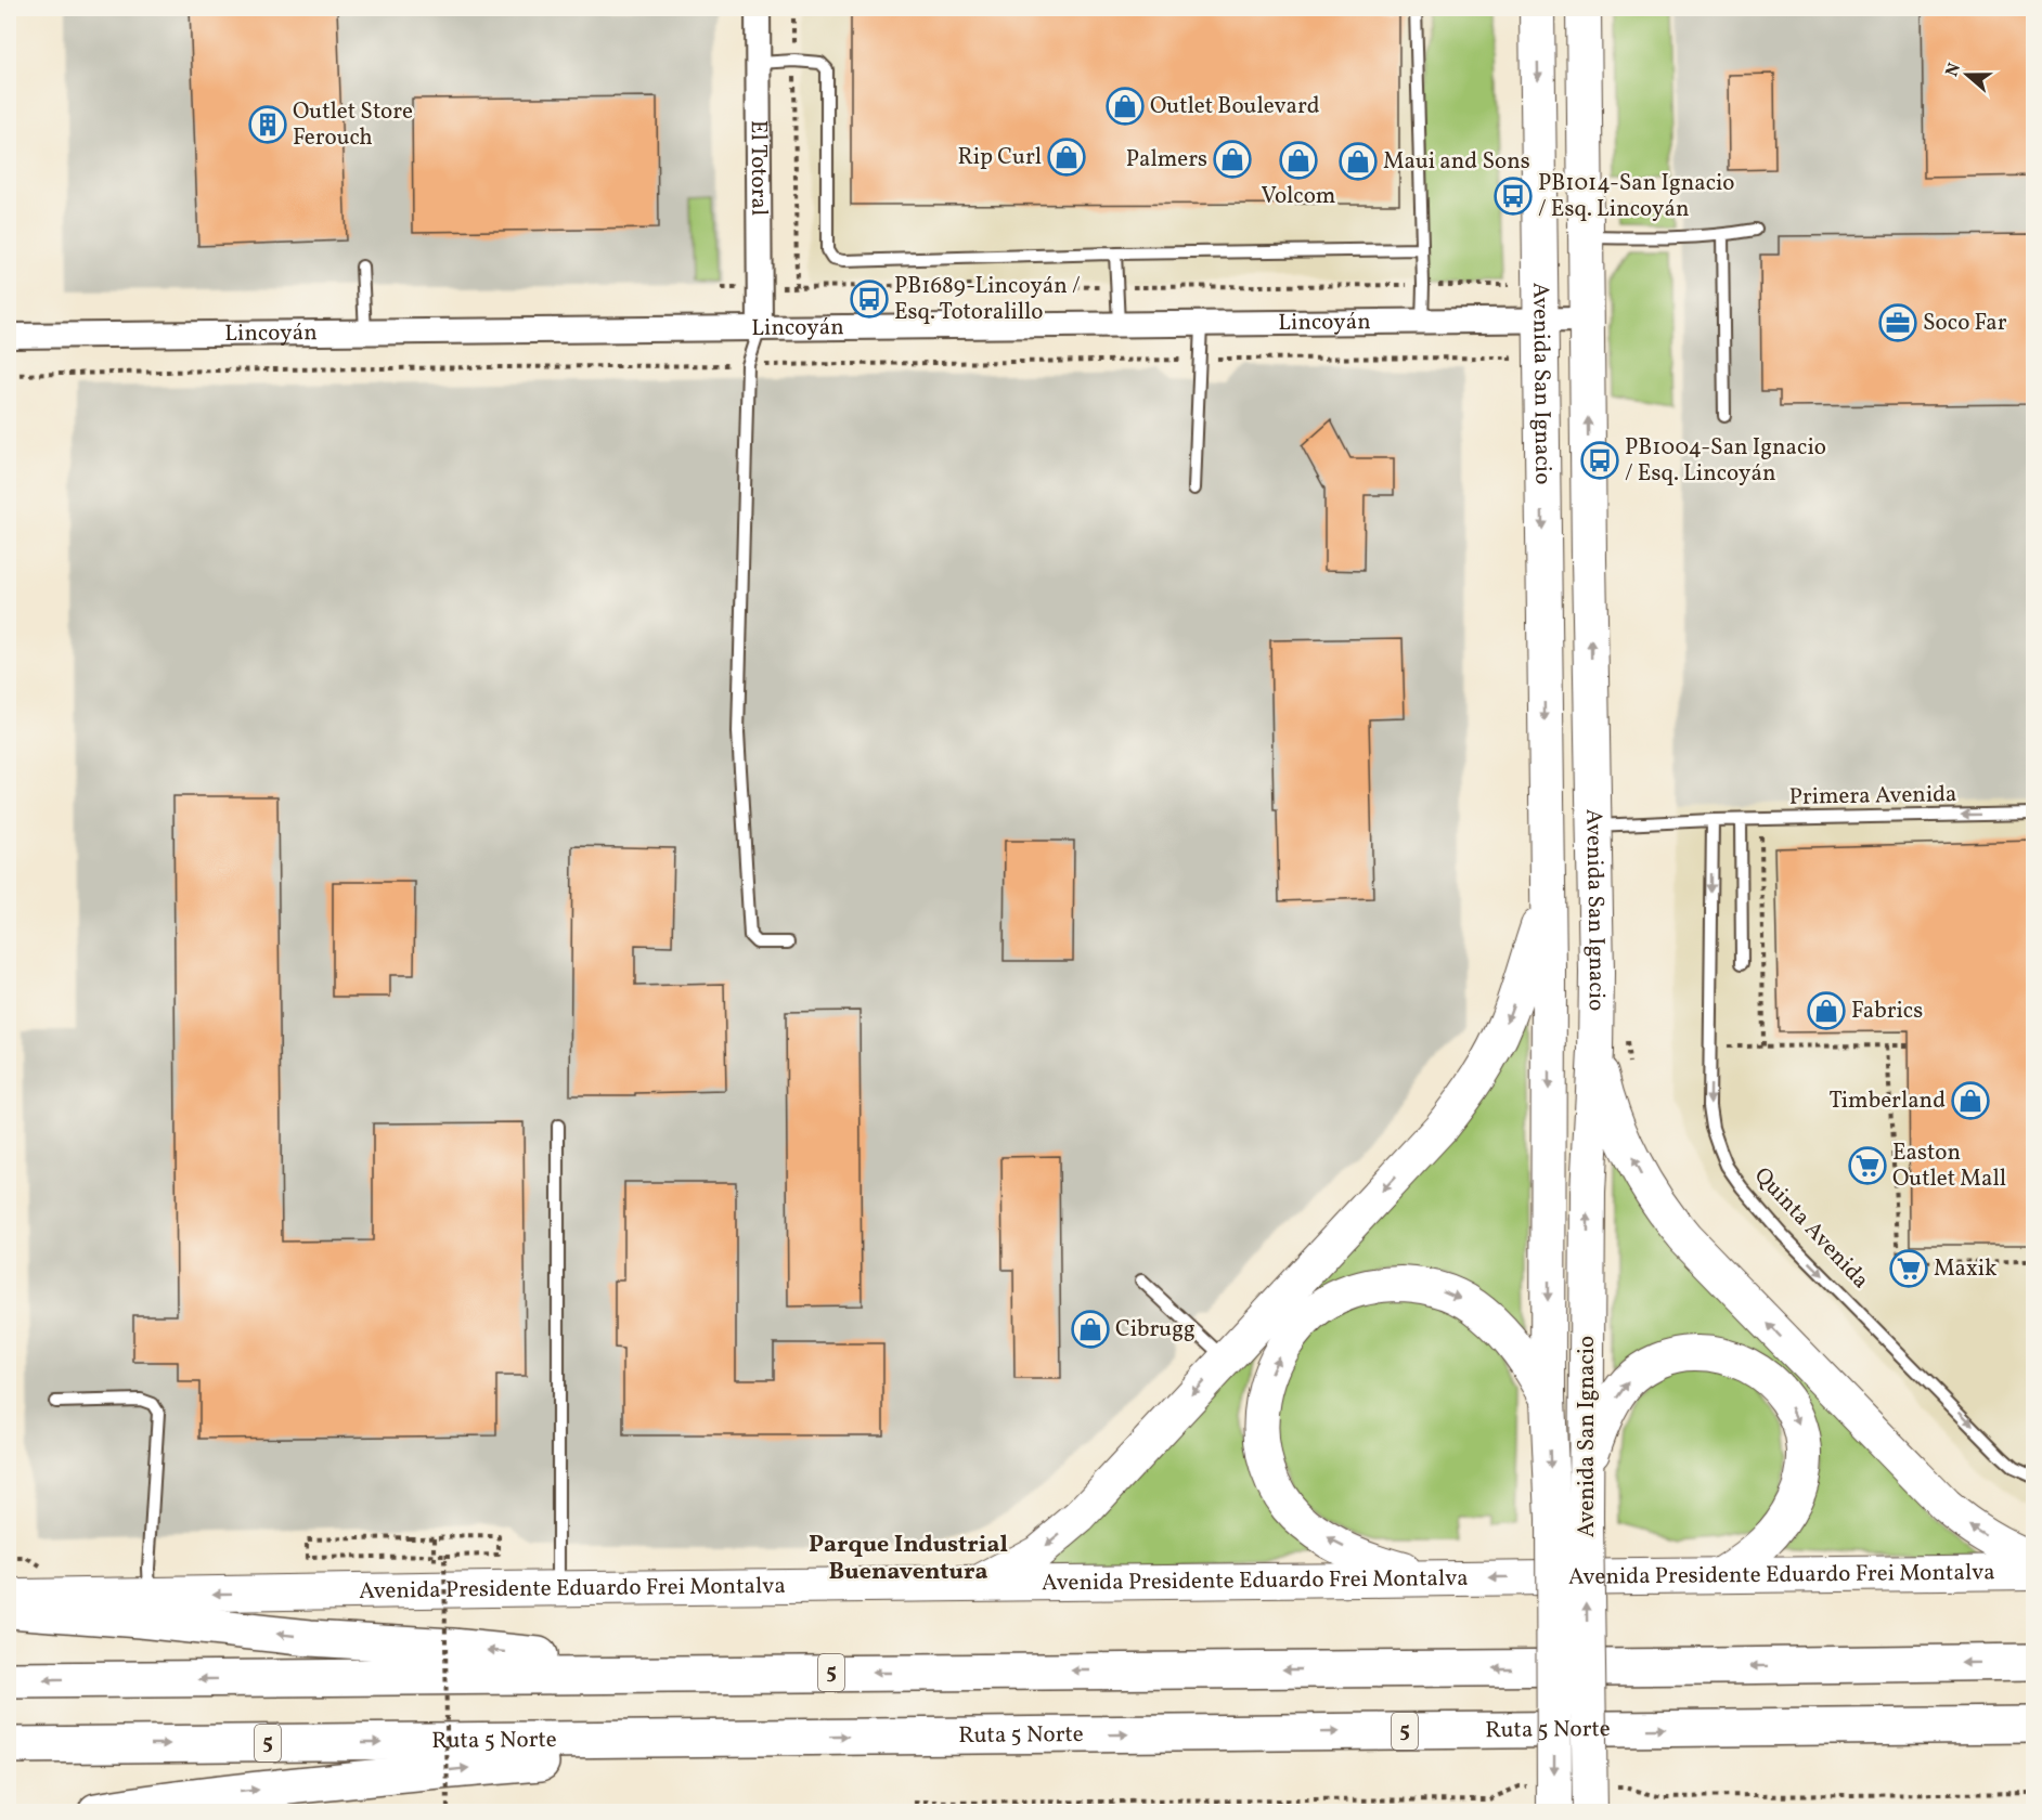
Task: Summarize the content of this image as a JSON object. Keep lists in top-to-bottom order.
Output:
{
  "streets": {
    "highway": ["5", "Ruta 5 Norte"],
    "main road": ["Avenida San Ignacio", "Avenida Presidente Eduardo Frei Montalva"],
    "street": ["El Totoral", "Lincoyán"],
    "lane": ["Primera Avenida", "Quinta Avenida"]
  },
  "crossings": [
    ["El Totoral", "Lincoyán"],
    ["Lincoyán", "Avenida San Ignacio"],
    ["Avenida San Ignacio", "Primera Avenida"],
    ["Primera Avenida", "Quinta Avenida"]
  ],
  "one_way": ["Primera Avenida", "Quinta Avenida"],
  "districts": ["Parque Industrial Buenaventura"],
  "places": {
    "shop": [
      "Outlet Boulevard",
      "Rip Curl",
      "Palmers",
      "Volcom",
      "Maui and Sons",
      "Fabrics",
      "Timberland",
      "Cibrugg"
    ],
    "building": ["Outlet Store Ferouch"],
    "bus stop": ["PB1014-San Ignacio / Esq. Lincoyán", "PB1689-Lincoyán / Esq. Totoralillo", "PB1004-San Ignacio / Esq. Lincoyán"],
    "office": ["Soco Far"],
    "supermarket": ["Easton Outlet Mall", "Maxik"]
  },
  "north": "left"
}
